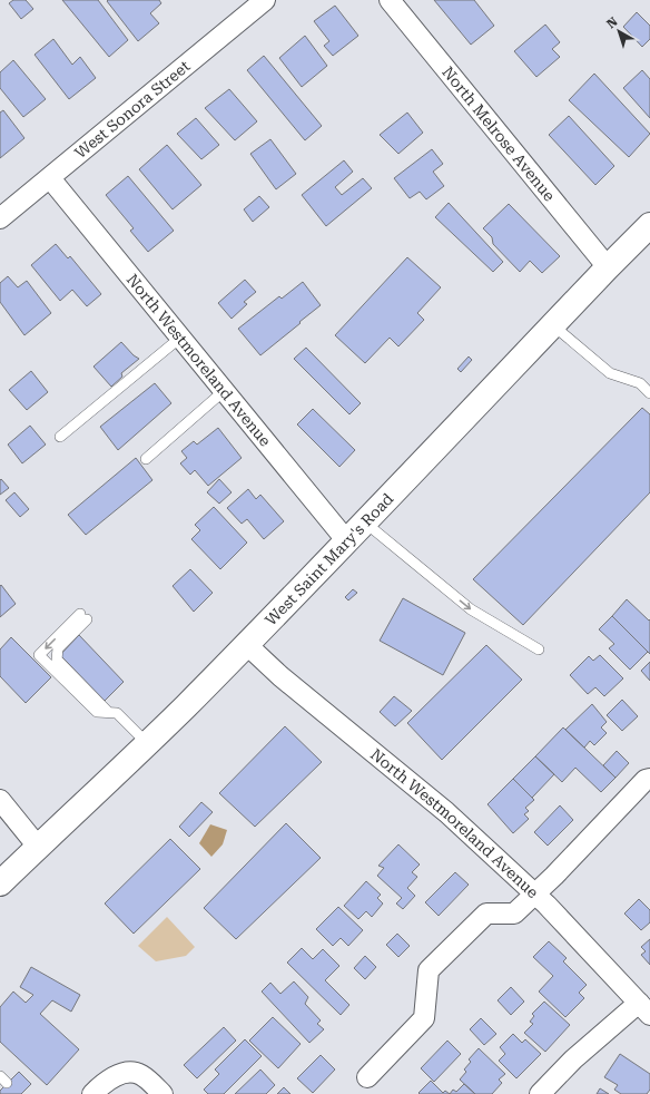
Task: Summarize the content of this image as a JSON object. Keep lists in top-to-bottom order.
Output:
{
  "streets": {
    "main road": ["West Saint Mary's Road"],
    "street": ["West Sonora Street", "North Melrose Avenue", "North Westmoreland Avenue"]
  },
  "crossings": [
    ["West Sonora Street", "North Westmoreland Avenue"],
    ["North Melrose Avenue", "West Saint Mary's Road"],
    ["North Westmoreland Avenue", "West Saint Mary's Road"]
  ],
  "north": "top left"
}
